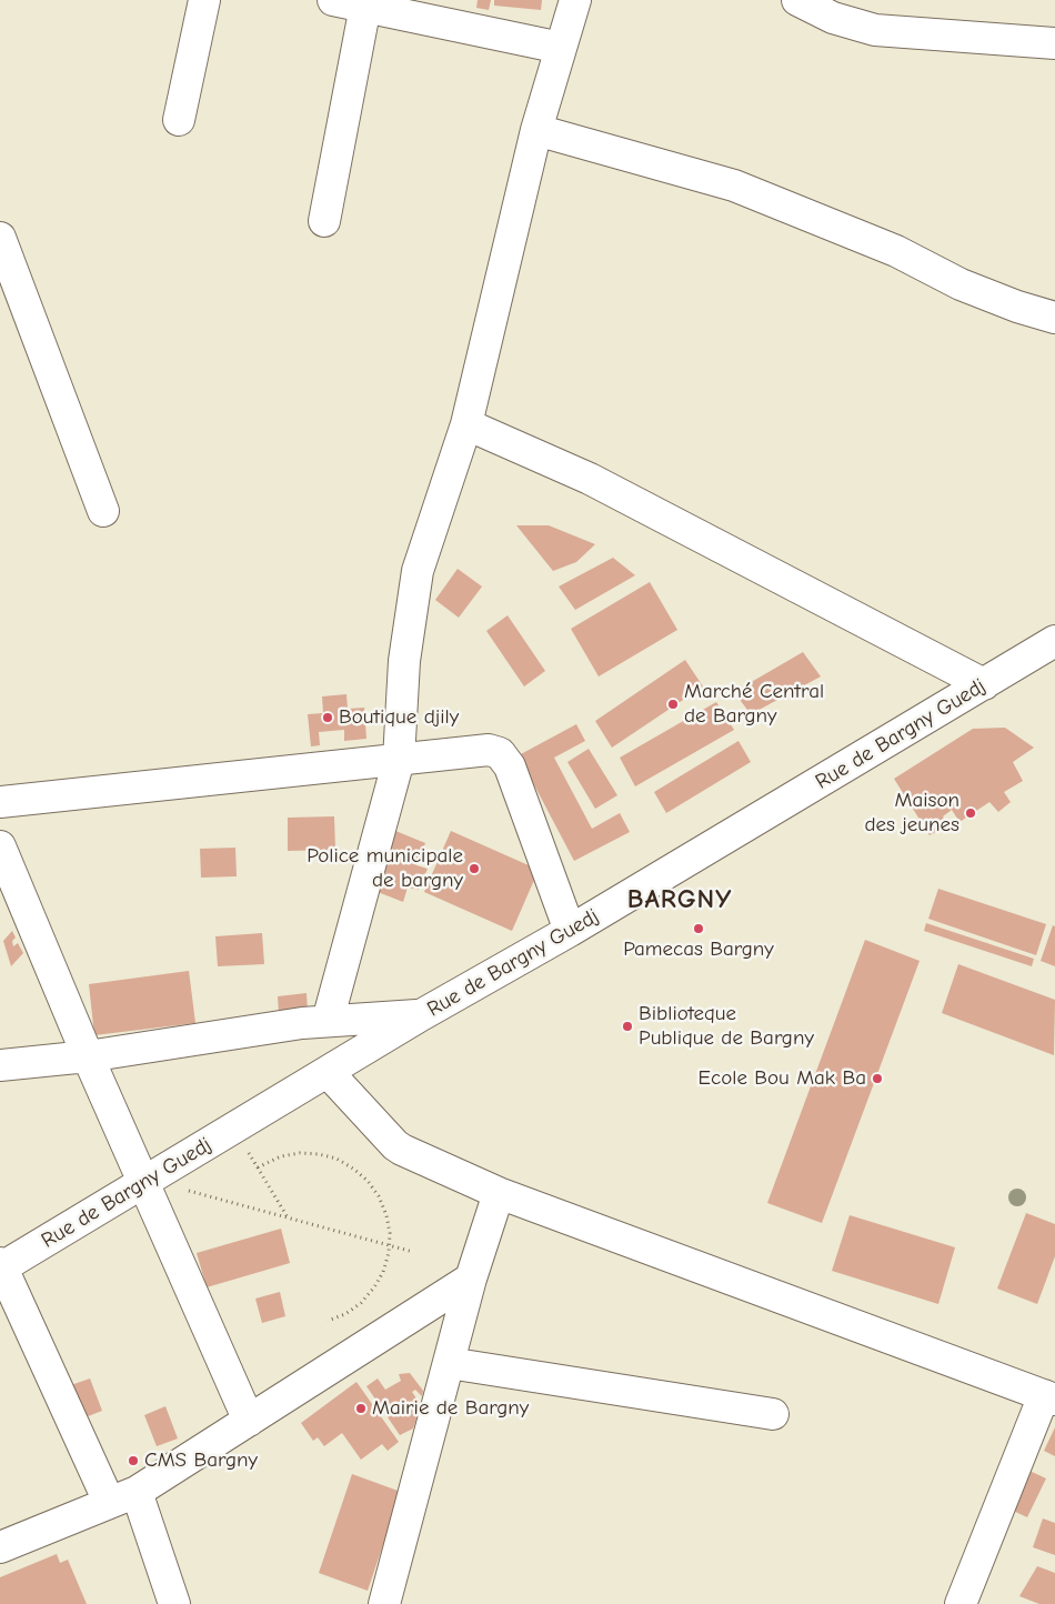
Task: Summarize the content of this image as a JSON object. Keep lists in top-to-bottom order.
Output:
{
  "streets": {
    "street": ["Rue de Bargny Guedj"]
  },
  "districts": ["BARGNY"],
  "places": [
    "Marché Central de Bargny",
    "Boutique djily",
    "Maison des jeunes",
    "Police municipale de bargny",
    "Pamecas Bargny",
    "Biblioteque Publique de Bargny",
    "Ecole Bou Mak Ba",
    "Mairie de Bargny",
    "CMS Bargny"
  ]
}
